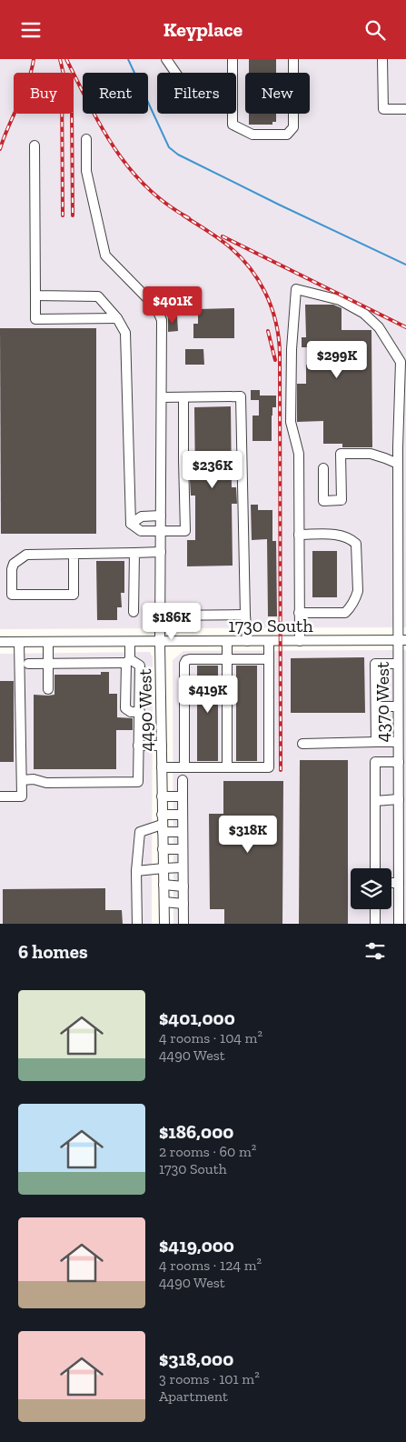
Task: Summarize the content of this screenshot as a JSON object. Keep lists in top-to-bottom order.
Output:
{
  "streets": {
    "street": ["1730 South", "4370 West", "4490 West"]
  },
  "crossings": [
    ["1730 South", "4370 West"],
    ["1730 South", "4490 West"]
  ],
  "page": {
    "header": "Keyplace",
    "chip": [
      "Buy",
      "Rent",
      "Filters",
      "New"
    ],
    "price": [
      "$401K",
      "$299K",
      "$236K",
      "$186K",
      "$419K",
      "$318K"
    ],
    "heading": "6 homes",
    "list": [
      {
        "name": "$401,000",
        "note": "4 rooms · 104 m² · 4490 West"
      },
      {
        "name": "$186,000",
        "note": "2 rooms · 60 m² · 1730 South"
      },
      {
        "name": "$419,000",
        "note": "4 rooms · 124 m² · 4490 West"
      },
      {
        "name": "$318,000",
        "note": "3 rooms · 101 m² · Apartment"
      }
    ]
  }
}
